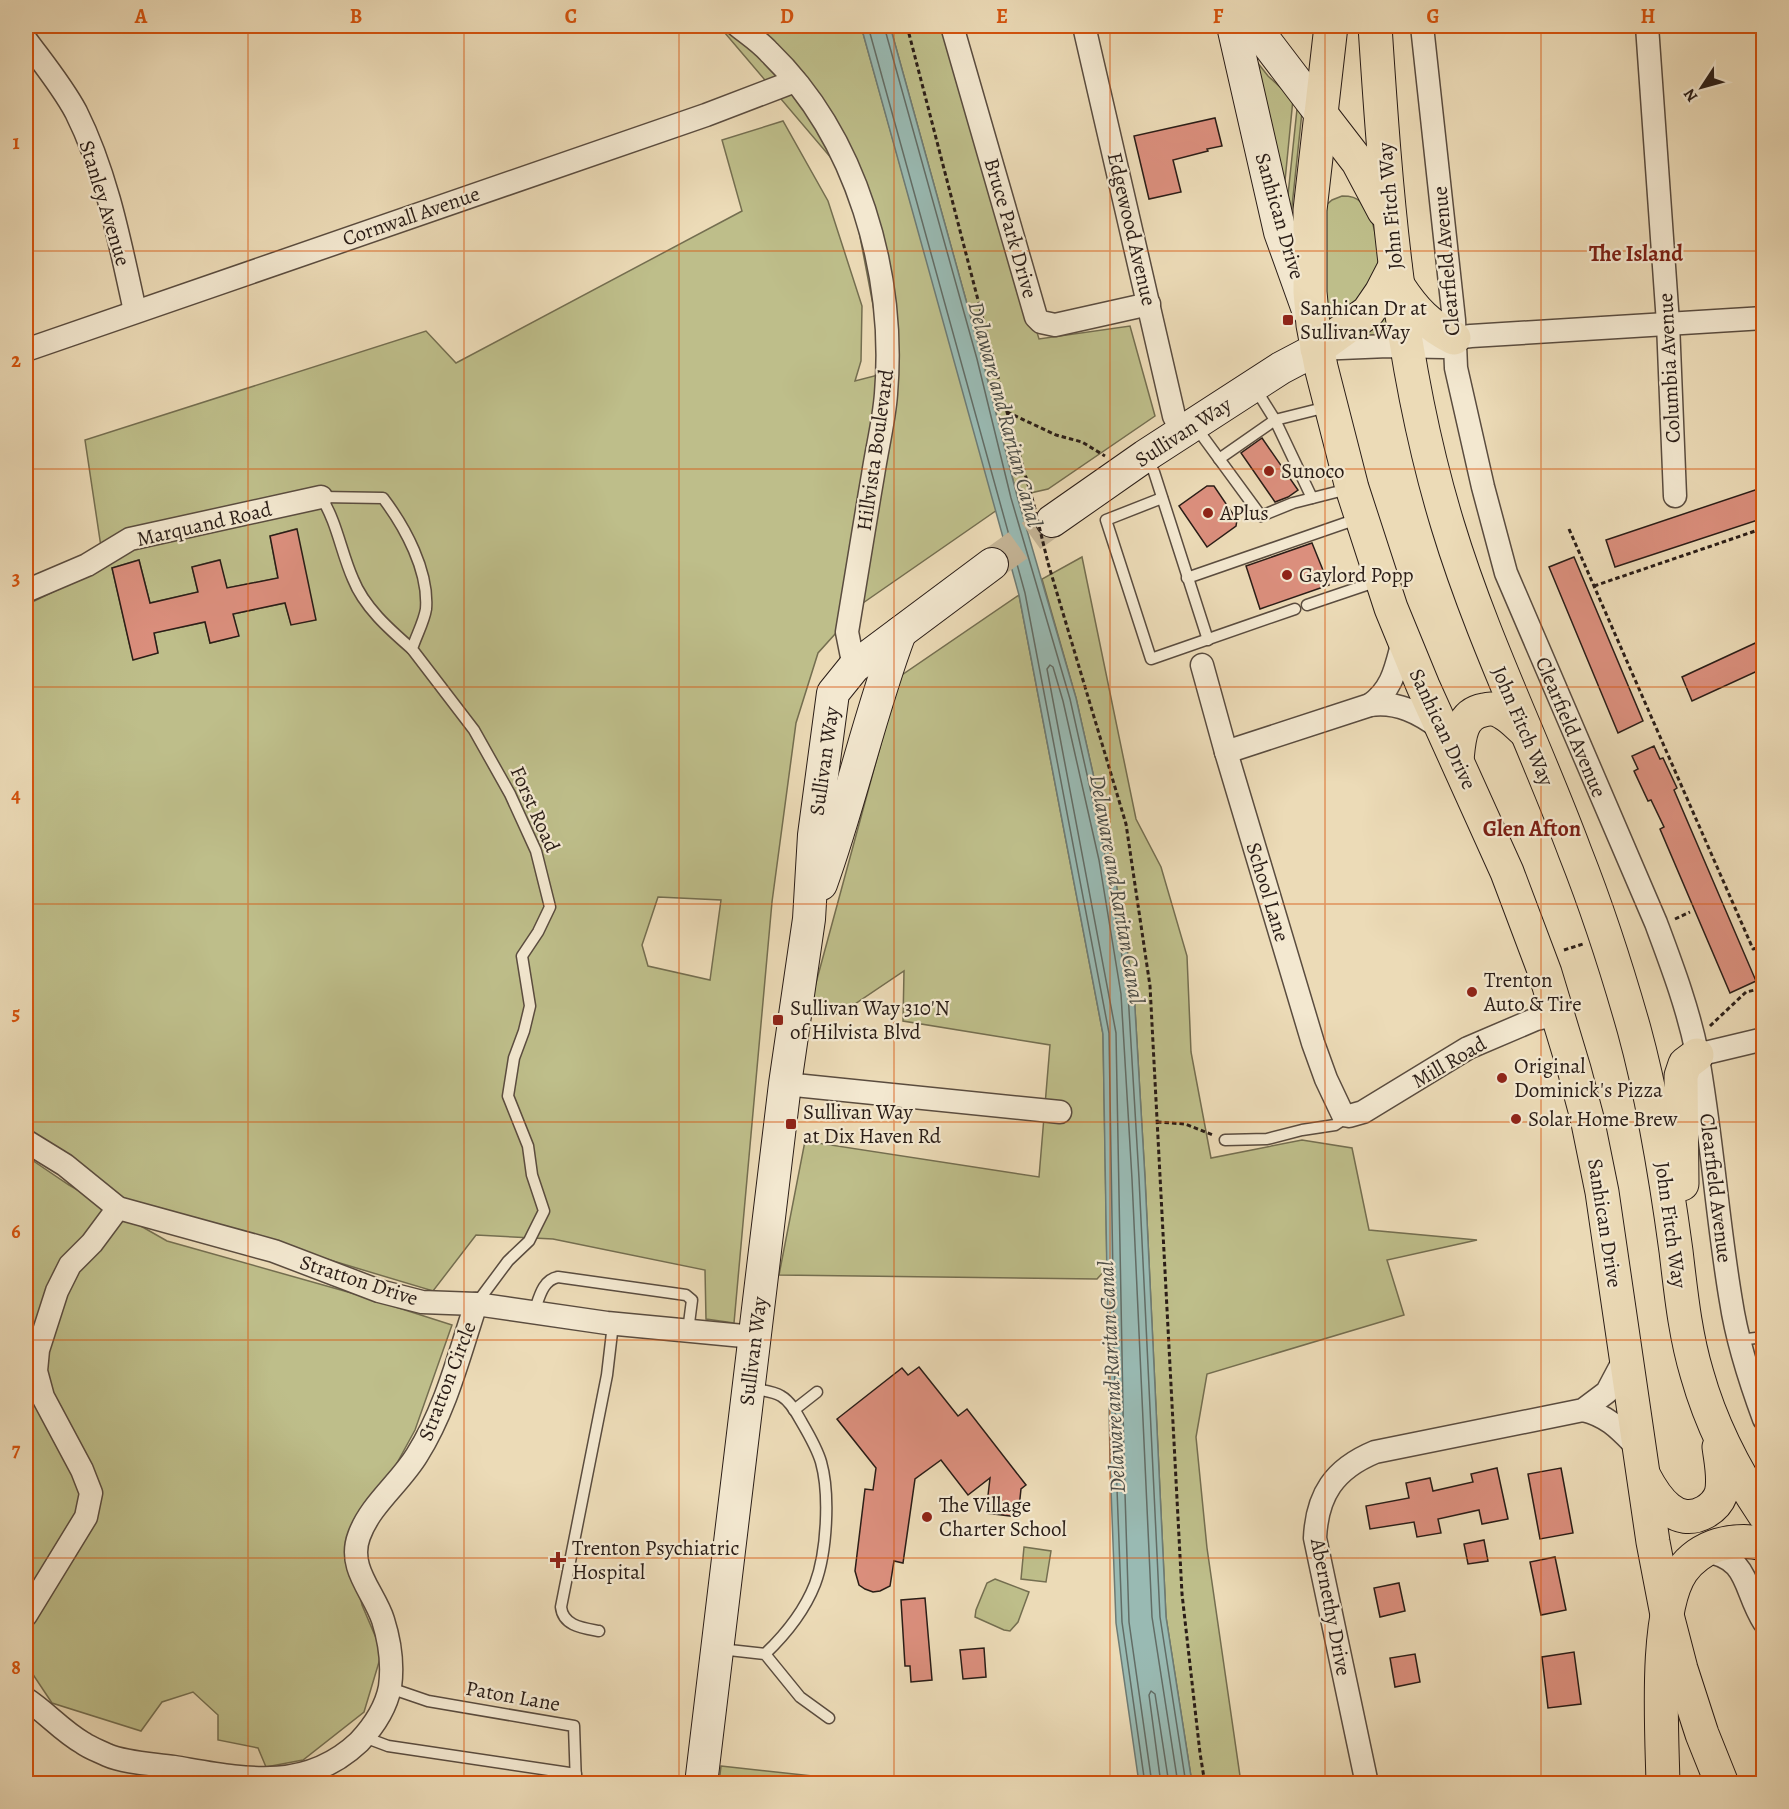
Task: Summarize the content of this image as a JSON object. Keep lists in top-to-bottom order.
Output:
{
  "streets": {
    "highway": ["John Fitch Way", "Sanhican Drive"],
    "main road": ["Sullivan Way"],
    "street": [
      "Stanley Avenue",
      "Cornwall Avenue",
      "Bruce Park Drive",
      "Edgewood Avenue",
      "Clearfield Avenue",
      "Columbia Avenue",
      "Hillvista Boulevard",
      "Marquand Road",
      "School Lane",
      "Mill Road",
      "Stratton Drive",
      "Stratton Circle",
      "Abernethy Drive"
    ],
    "lane": ["Forst Road", "Paton Lane"]
  },
  "crossings": [
    ["Stanley Avenue", "Cornwall Avenue"],
    ["Cornwall Avenue", "Hillvista Boulevard"],
    ["Sanhican Drive", "Sullivan Way"],
    ["Sanhican Drive", "Mill Road"],
    ["Sanhican Drive", "Abernethy Drive"],
    ["Bruce Park Drive", "Edgewood Avenue"],
    ["Edgewood Avenue", "Sullivan Way"],
    ["Sullivan Way", "Hillvista Boulevard"],
    ["Sullivan Way", "Stratton Drive"],
    ["Marquand Road", "Forst Road"],
    ["Forst Road", "Stratton Drive"],
    ["Forst Road", "Stratton Circle"],
    ["School Lane", "Mill Road"],
    ["Stratton Drive", "Stratton Circle"],
    ["Stratton Circle", "Paton Lane"]
  ],
  "districts": ["The Island", "Glen Afton"],
  "water": ["Delaware and Raritan Canal"],
  "places": {
    "transit": ["Sanhican Dr at Sullivan Way", "Sullivan Way 310'N of Hilvista Blvd", "Sullivan Way at Dix Haven Rd"],
    "other": [
      "Sunoco",
      "APlus",
      "Gaylord Popp",
      "Trenton Auto & Tire",
      "Original Dominick's Pizza",
      "Solar Home Brew",
      "The Village Charter School"
    ],
    "health": ["Trenton Psychiatric Hospital"]
  },
  "north": "bottom left",
  "grid": {
    "columns": [
      "A",
      "B",
      "C",
      "D",
      "E",
      "F",
      "G",
      "H"
    ],
    "rows": [
      "1",
      "2",
      "3",
      "4",
      "5",
      "6",
      "7",
      "8"
    ]
  }
}
